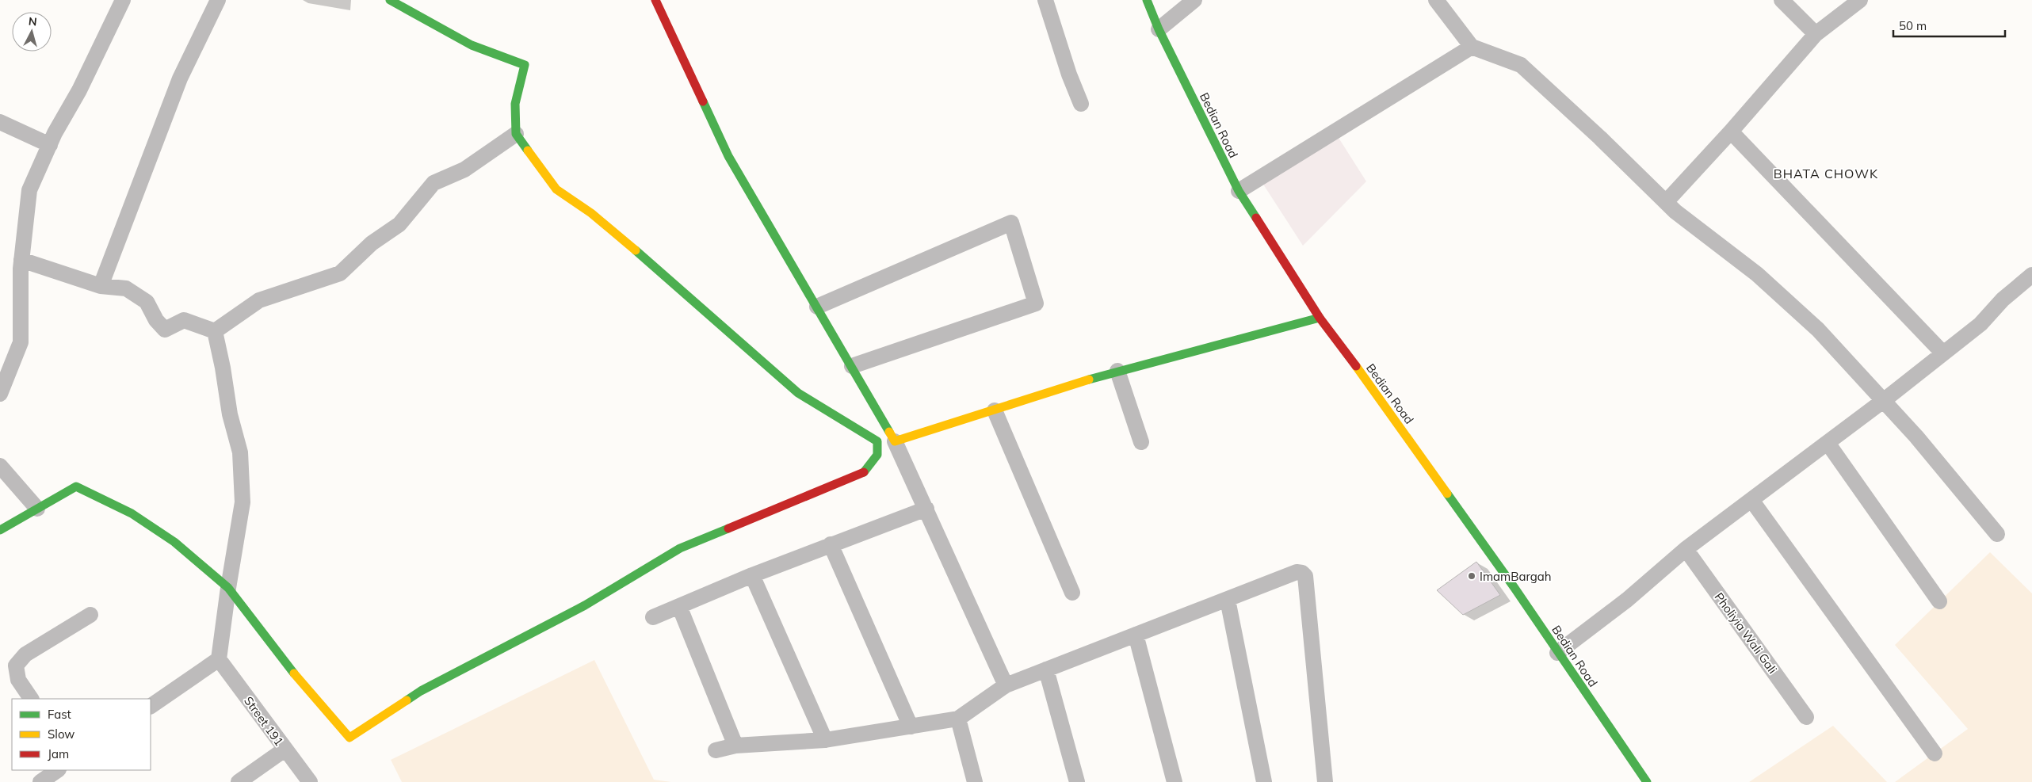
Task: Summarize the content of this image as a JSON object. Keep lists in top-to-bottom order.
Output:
{
  "streets": {
    "street": ["Bedian Road", "Pholiyia Wali Gali", "Street 191"]
  },
  "districts": ["BHATA CHOWK"],
  "places": ["ImamBargah"],
  "legend": ["Fast", "Slow", "Jam"],
  "scale_bar": "50 m",
  "north": "top"
}
